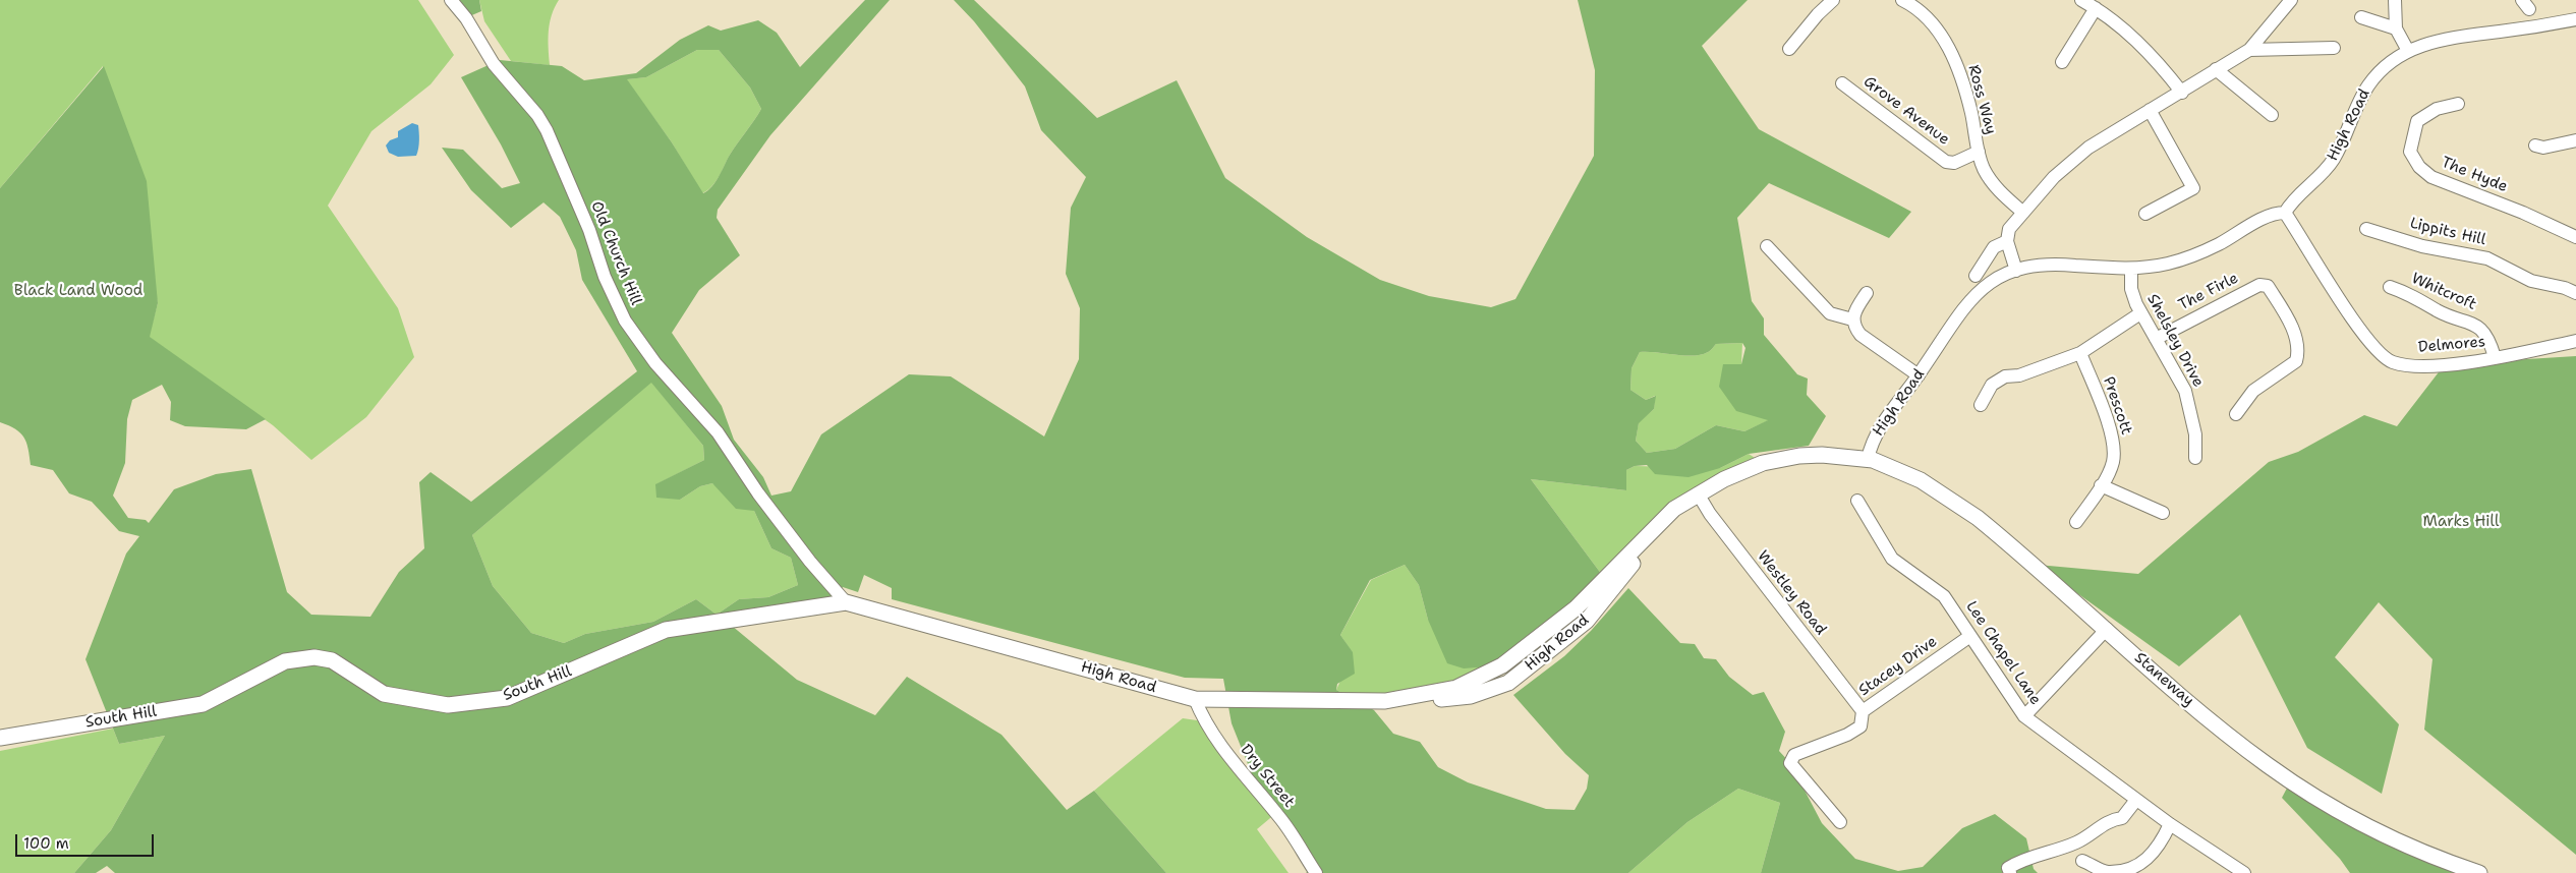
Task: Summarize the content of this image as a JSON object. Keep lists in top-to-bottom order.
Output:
{
  "streets": {
    "main road": ["High Road", "Staneway", "South Hill"],
    "street": [
      "Ross Way",
      "Grove Avenue",
      "The Hyde",
      "Lippits Hill",
      "Old Church Hill",
      "The Firle",
      "Whitcroft",
      "Shelsley Drive",
      "Delmores",
      "Prescott",
      "Westley Road",
      "Lee Chapel Lane",
      "Stacey Drive",
      "Dry Street"
    ]
  },
  "crossings": [
    ["Ross Way", "Grove Avenue"],
    ["High Road", "Old Church Hill"],
    ["High Road", "Shelsley Drive"],
    ["High Road", "Delmores"],
    ["High Road", "Westley Road"],
    ["High Road", "Staneway"],
    ["High Road", "South Hill"],
    ["High Road", "Dry Street"],
    ["Old Church Hill", "South Hill"],
    ["The Firle", "Shelsley Drive"],
    ["Whitcroft", "Delmores"],
    ["Westley Road", "Stacey Drive"],
    ["Lee Chapel Lane", "Stacey Drive"]
  ],
  "parks": ["Black Land Wood", "Marks Hill"],
  "scale_bar": "100 m"
}
